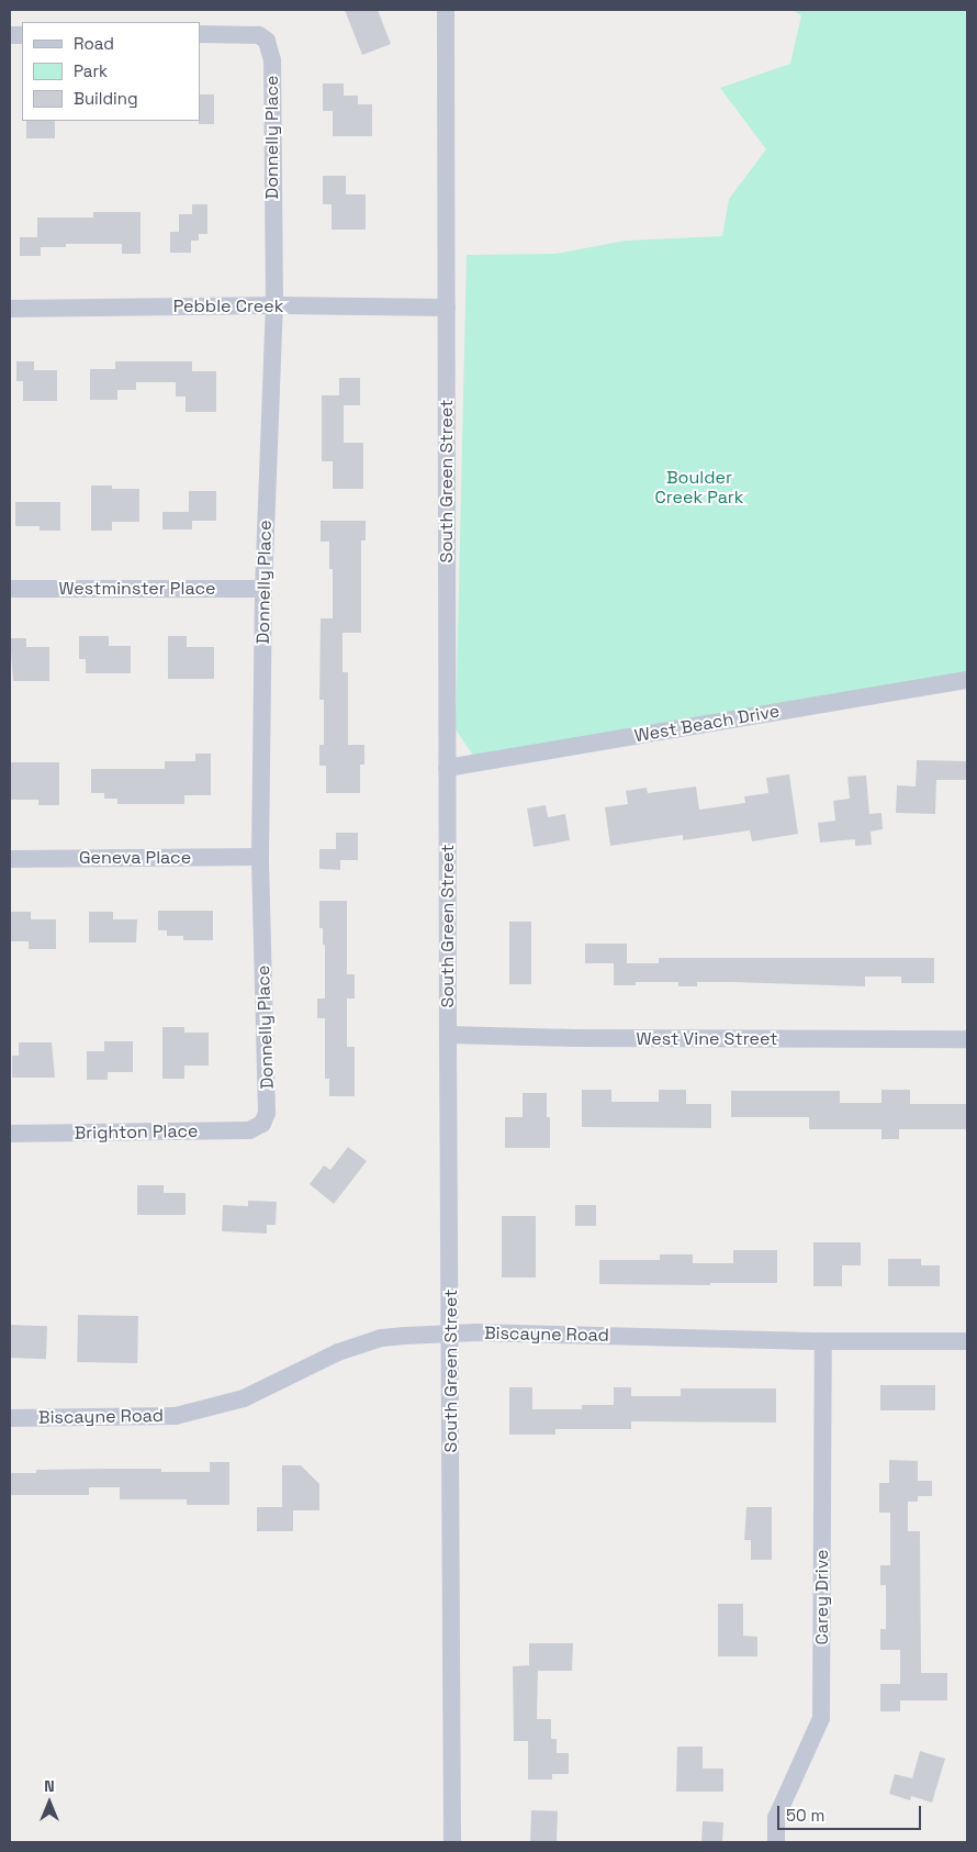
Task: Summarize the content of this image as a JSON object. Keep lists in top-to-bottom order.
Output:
{
  "streets": {
    "street": [
      "Donnelly Place",
      "Pebble Creek",
      "South Green Street",
      "Westminster Place",
      "West Beach Drive",
      "Geneva Place",
      "West Vine Street",
      "Brighton Place",
      "Biscayne Road",
      "Carey Drive"
    ]
  },
  "crossings": [
    ["Donnelly Place", "Pebble Creek"],
    ["Donnelly Place", "Westminster Place"],
    ["Donnelly Place", "Geneva Place"],
    ["Donnelly Place", "Brighton Place"],
    ["Pebble Creek", "South Green Street"],
    ["South Green Street", "West Beach Drive"],
    ["South Green Street", "West Vine Street"],
    ["South Green Street", "Biscayne Road"],
    ["Biscayne Road", "Carey Drive"]
  ],
  "parks": ["Boulder Creek Park"],
  "legend": ["Road", "Park", "Building"],
  "scale_bar": "50 m",
  "north": "top"
}
